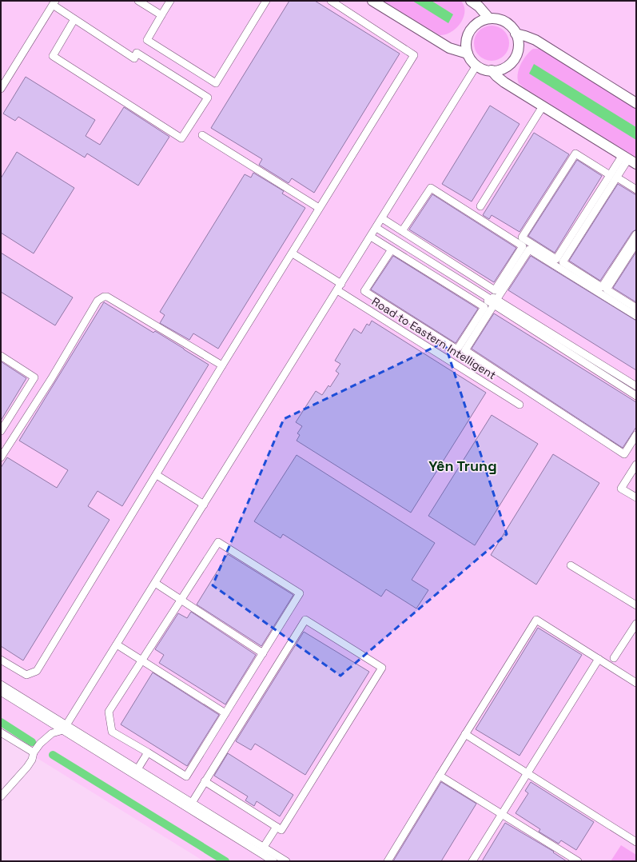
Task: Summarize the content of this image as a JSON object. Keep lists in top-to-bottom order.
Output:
{
  "streets": {
    "street": ["Road to Eastern Intelligent"]
  },
  "districts": ["Yên Trung"]
}
